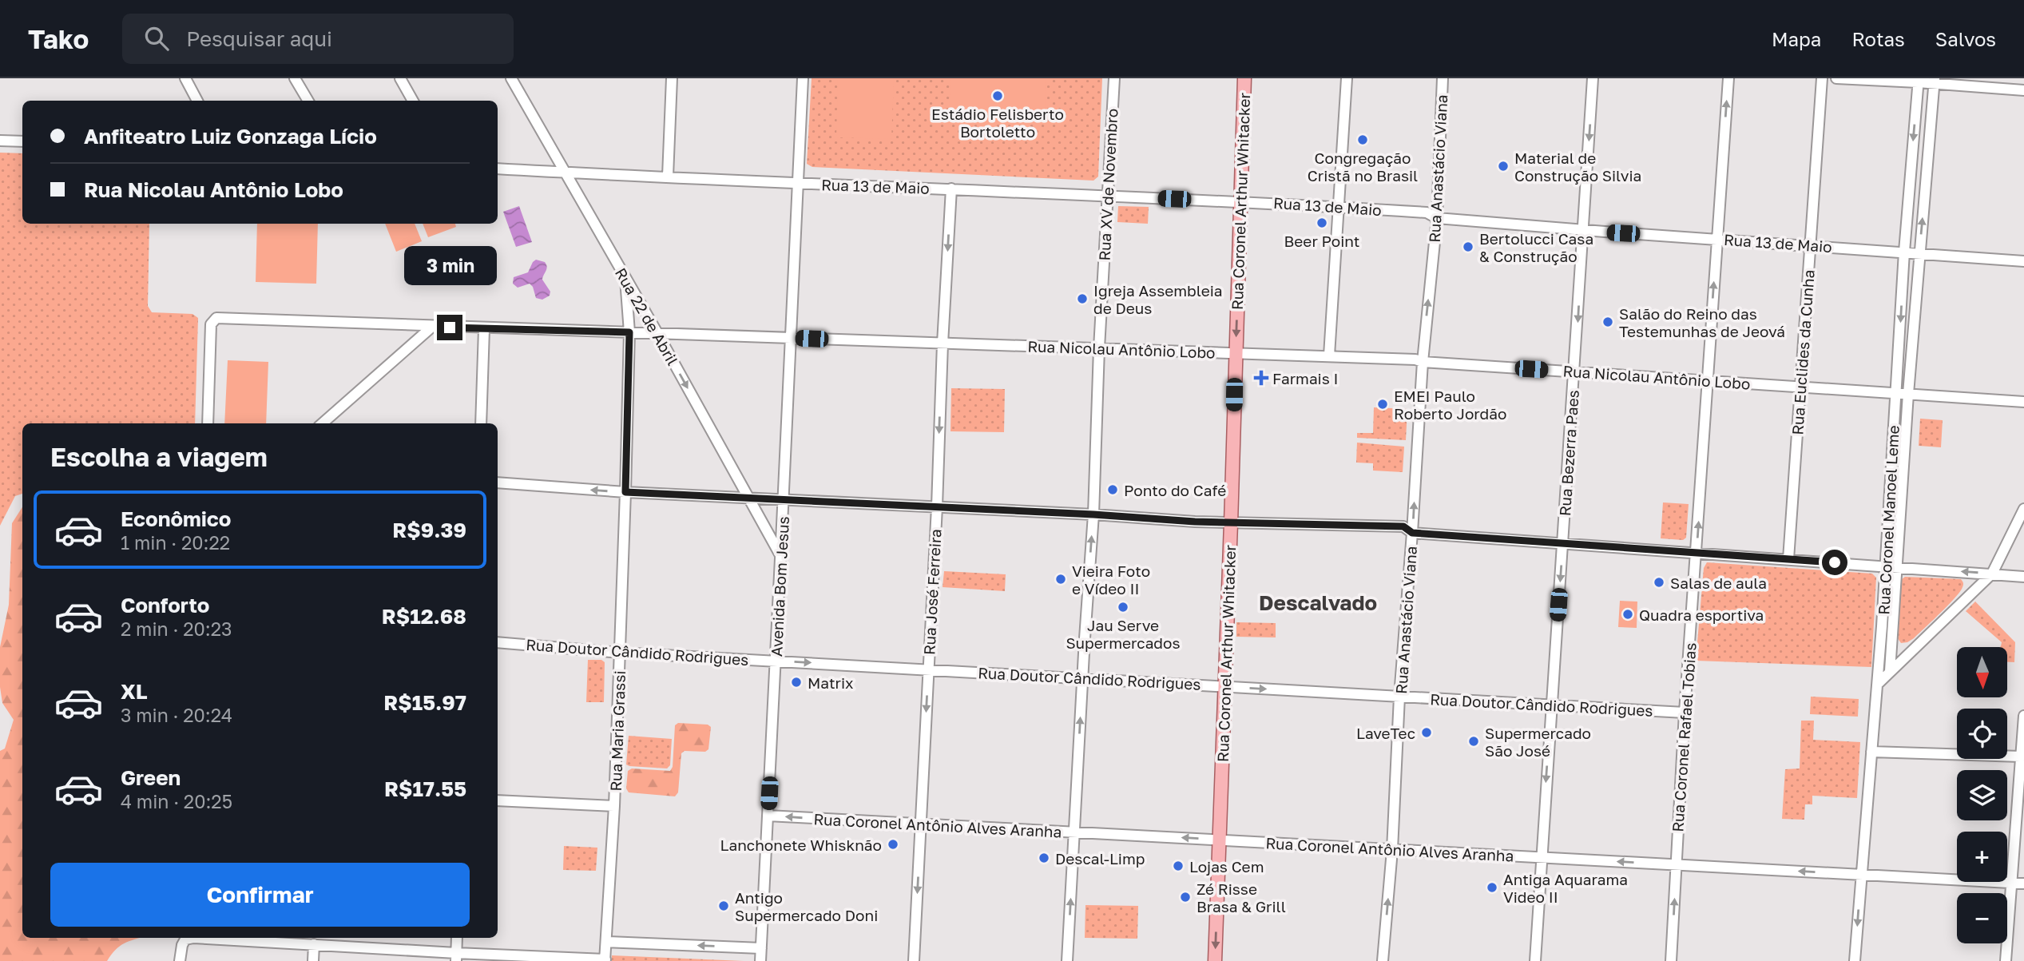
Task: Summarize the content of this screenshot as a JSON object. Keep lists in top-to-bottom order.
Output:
{
  "streets": {
    "main road": ["Rua Coronel Arthur Whitacker"],
    "street": [
      "Rua Anastácio Viana",
      "Rua XV de Novembro",
      "Rua 13 de Maio",
      "Rua 22 de Abril",
      "Rua Nicolau Antônio Lobo",
      "Rua Euclides da Cunha",
      "Rua Bezerra Paes",
      "Rua Coronel Manoel Leme",
      "Avenida Bom Jesus",
      "Rua José Ferreira",
      "Rua Doutor Cândido Rodrigues",
      "Rua Maria Grassi",
      "Rua Coronel Rafael Tobias",
      "Rua Coronel Antônio Alves Aranha"
    ]
  },
  "crossings": [
    ["Rua Anastácio Viana", "Rua 13 de Maio"],
    ["Rua Anastácio Viana", "Rua Nicolau Antônio Lobo"],
    ["Rua Anastácio Viana", "Rua Doutor Cândido Rodrigues"],
    ["Rua Anastácio Viana", "Rua Coronel Antônio Alves Aranha"],
    ["Rua XV de Novembro", "Rua 13 de Maio"],
    ["Rua XV de Novembro", "Rua Nicolau Antônio Lobo"],
    ["Rua XV de Novembro", "Rua Doutor Cândido Rodrigues"],
    ["Rua XV de Novembro", "Rua Coronel Antônio Alves Aranha"],
    ["Rua 13 de Maio", "Rua Coronel Arthur Whitacker"],
    ["Rua 13 de Maio", "Rua 22 de Abril"],
    ["Rua 13 de Maio", "Rua Euclides da Cunha"],
    ["Rua 13 de Maio", "Rua Bezerra Paes"],
    ["Rua 13 de Maio", "Rua Coronel Manoel Leme"],
    ["Rua 13 de Maio", "Avenida Bom Jesus"],
    ["Rua 13 de Maio", "Rua José Ferreira"],
    ["Rua 13 de Maio", "Rua Coronel Rafael Tobias"],
    ["Rua Coronel Arthur Whitacker", "Rua Nicolau Antônio Lobo"],
    ["Rua Coronel Arthur Whitacker", "Rua Doutor Cândido Rodrigues"],
    ["Rua Coronel Arthur Whitacker", "Rua Coronel Antônio Alves Aranha"],
    ["Rua 22 de Abril", "Rua Nicolau Antônio Lobo"],
    ["Rua 22 de Abril", "Avenida Bom Jesus"],
    ["Rua 22 de Abril", "Rua Maria Grassi"],
    ["Rua Nicolau Antônio Lobo", "Rua Euclides da Cunha"],
    ["Rua Nicolau Antônio Lobo", "Rua Bezerra Paes"],
    ["Rua Nicolau Antônio Lobo", "Rua Coronel Manoel Leme"],
    ["Rua Nicolau Antônio Lobo", "Avenida Bom Jesus"],
    ["Rua Nicolau Antônio Lobo", "Rua José Ferreira"],
    ["Rua Nicolau Antônio Lobo", "Rua Maria Grassi"],
    ["Rua Nicolau Antônio Lobo", "Rua Coronel Rafael Tobias"],
    ["Rua Bezerra Paes", "Rua Doutor Cândido Rodrigues"],
    ["Rua Bezerra Paes", "Rua Coronel Antônio Alves Aranha"],
    ["Rua Coronel Manoel Leme", "Rua Coronel Antônio Alves Aranha"],
    ["Avenida Bom Jesus", "Rua Doutor Cândido Rodrigues"],
    ["Avenida Bom Jesus", "Rua Coronel Antônio Alves Aranha"],
    ["Rua José Ferreira", "Rua Doutor Cândido Rodrigues"],
    ["Rua José Ferreira", "Rua Coronel Antônio Alves Aranha"],
    ["Rua Doutor Cândido Rodrigues", "Rua Maria Grassi"],
    ["Rua Doutor Cândido Rodrigues", "Rua Coronel Rafael Tobias"],
    ["Rua Coronel Rafael Tobias", "Rua Coronel Antônio Alves Aranha"]
  ],
  "one_way": [
    "Rua Anastácio Viana",
    "Rua XV de Novembro",
    "Rua Bezerra Paes",
    "Rua José Ferreira",
    "Rua Coronel Rafael Tobias",
    "Rua Coronel Antônio Alves Aranha"
  ],
  "districts": ["Descalvado"],
  "places": {
    "other": [
      "Estádio Felisberto Bortoletto",
      "Congregação Cristã no Brasil",
      "Material de Construção Silvia",
      "Beer Point",
      "Bertolucci Casa & Construção",
      "Igreja Assembleia de Deus",
      "Salão do Reino das Testemunhas de Jeová",
      "EMEI Paulo Roberto Jordão",
      "Ponto do Café",
      "Vieira Foto e Vídeo II",
      "Salas de aula",
      "Jau Serve Supermercados",
      "Quadra esportiva",
      "Matrix",
      "LaveTec",
      "Supermercado São José",
      "Lanchonete Whisknão",
      "Descal-Limp",
      "Lojas Cem",
      "Antiga Aquarama Video II",
      "Zé Risse Brasa & Grill",
      "Antigo Supermercado Doni"
    ],
    "health": ["Farmais I"]
  },
  "north": "bottom",
  "page": {
    "header": "Tako",
    "search": "Pesquisar aqui",
    "nav": ["Mapa", "Rotas", "Salvos"],
    "banner": ["Anfiteatro Luiz Gonzaga Lício", "Rua Nicolau Antônio Lobo"],
    "bubble": "3 min",
    "heading": "Escolha a viagem",
    "list": [
      {
        "name": "Econômico",
        "note": "1 min · 20:22",
        "value": "R$9.39"
      },
      {
        "name": "Conforto",
        "note": "2 min · 20:23",
        "value": "R$12.68"
      },
      {
        "name": "XL",
        "note": "3 min · 20:24",
        "value": "R$15.97"
      },
      {
        "name": "Green",
        "note": "4 min · 20:25",
        "value": "R$17.55"
      }
    ],
    "map_buttons": ["+", "−"],
    "buttons": "Confirmar"
  }
}
